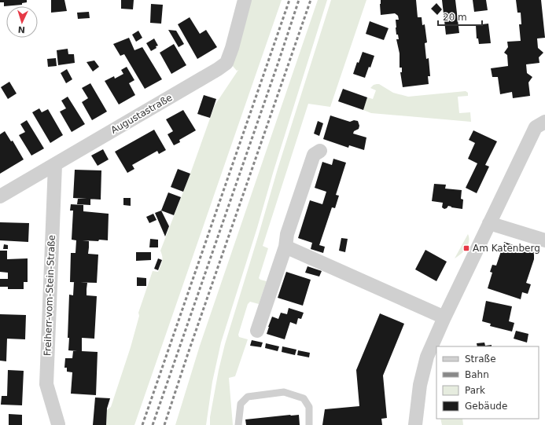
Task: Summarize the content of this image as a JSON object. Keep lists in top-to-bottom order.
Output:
{
  "streets": {
    "street": ["Augustastraße", "Freiherr-vom-Stein-Straße"]
  },
  "crossings": [
    ["Augustastraße", "Freiherr-vom-Stein-Straße"]
  ],
  "places": {
    "transit": ["Am Katenberg"]
  },
  "legend": [
    "Straße",
    "Bahn",
    "Park",
    "Gebäude"
  ],
  "scale_bar": "20 m",
  "north": "bottom"
}
